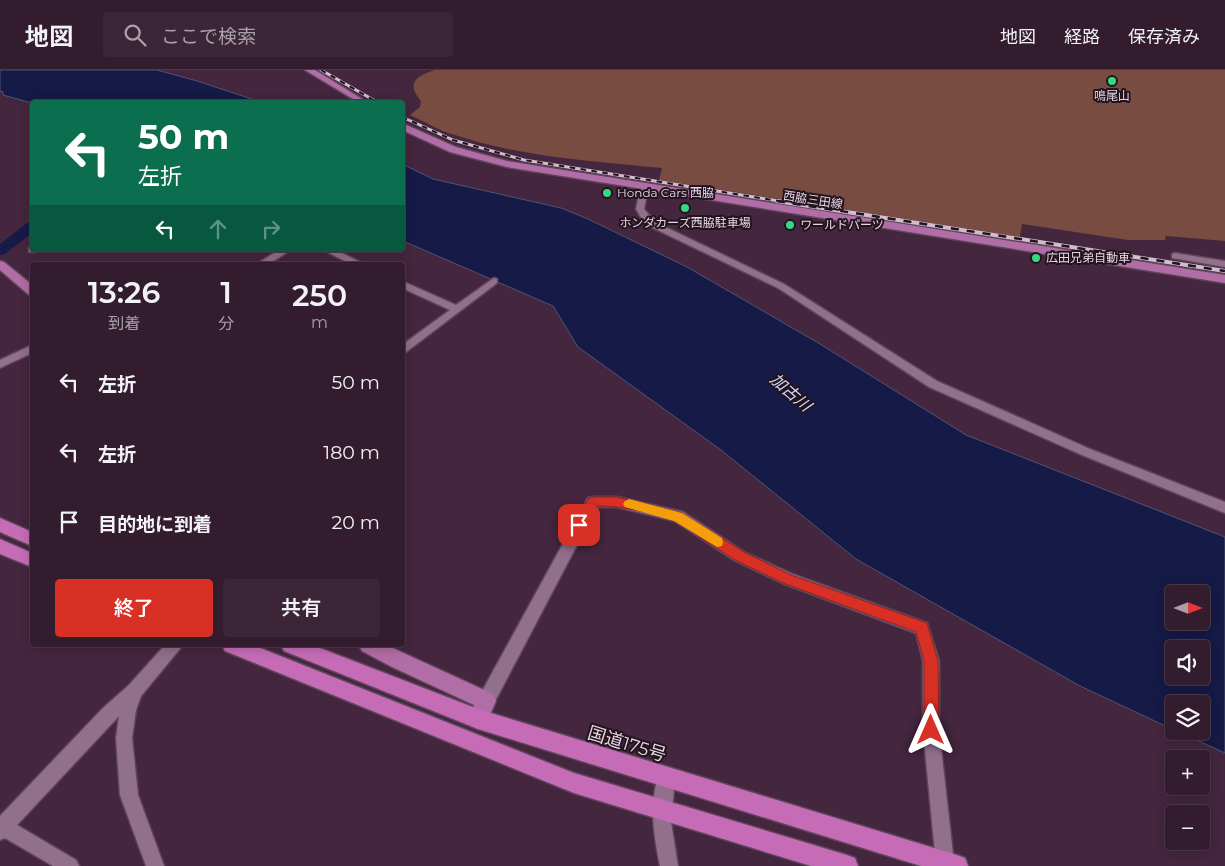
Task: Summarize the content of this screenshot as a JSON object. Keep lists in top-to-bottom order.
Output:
{
  "streets": {
    "highway": ["国道175号"],
    "main road": ["西脇三田線"]
  },
  "water": ["加古川"],
  "places": [
    "鳴尾山",
    "Honda Cars 西脇",
    "ホンダカーズ西脇駐車場",
    "ワールドパーツ",
    "広田兄弟自動車"
  ],
  "north": "right",
  "page": {
    "header": "地図",
    "search": "ここで検索",
    "nav": ["地図", "経路", "保存済み"],
    "turn": ["50 m", "左折"],
    "eta": [
      "13:26",
      "到着",
      "1",
      "分",
      "250",
      "m"
    ],
    "list": [
      {
        "name": "左折",
        "value": "50 m"
      },
      {
        "name": "左折",
        "value": "180 m"
      },
      {
        "name": "目的地に到着",
        "value": "20 m"
      }
    ],
    "buttons": ["終了", "共有"],
    "map_buttons": ["+", "−"]
  }
}
